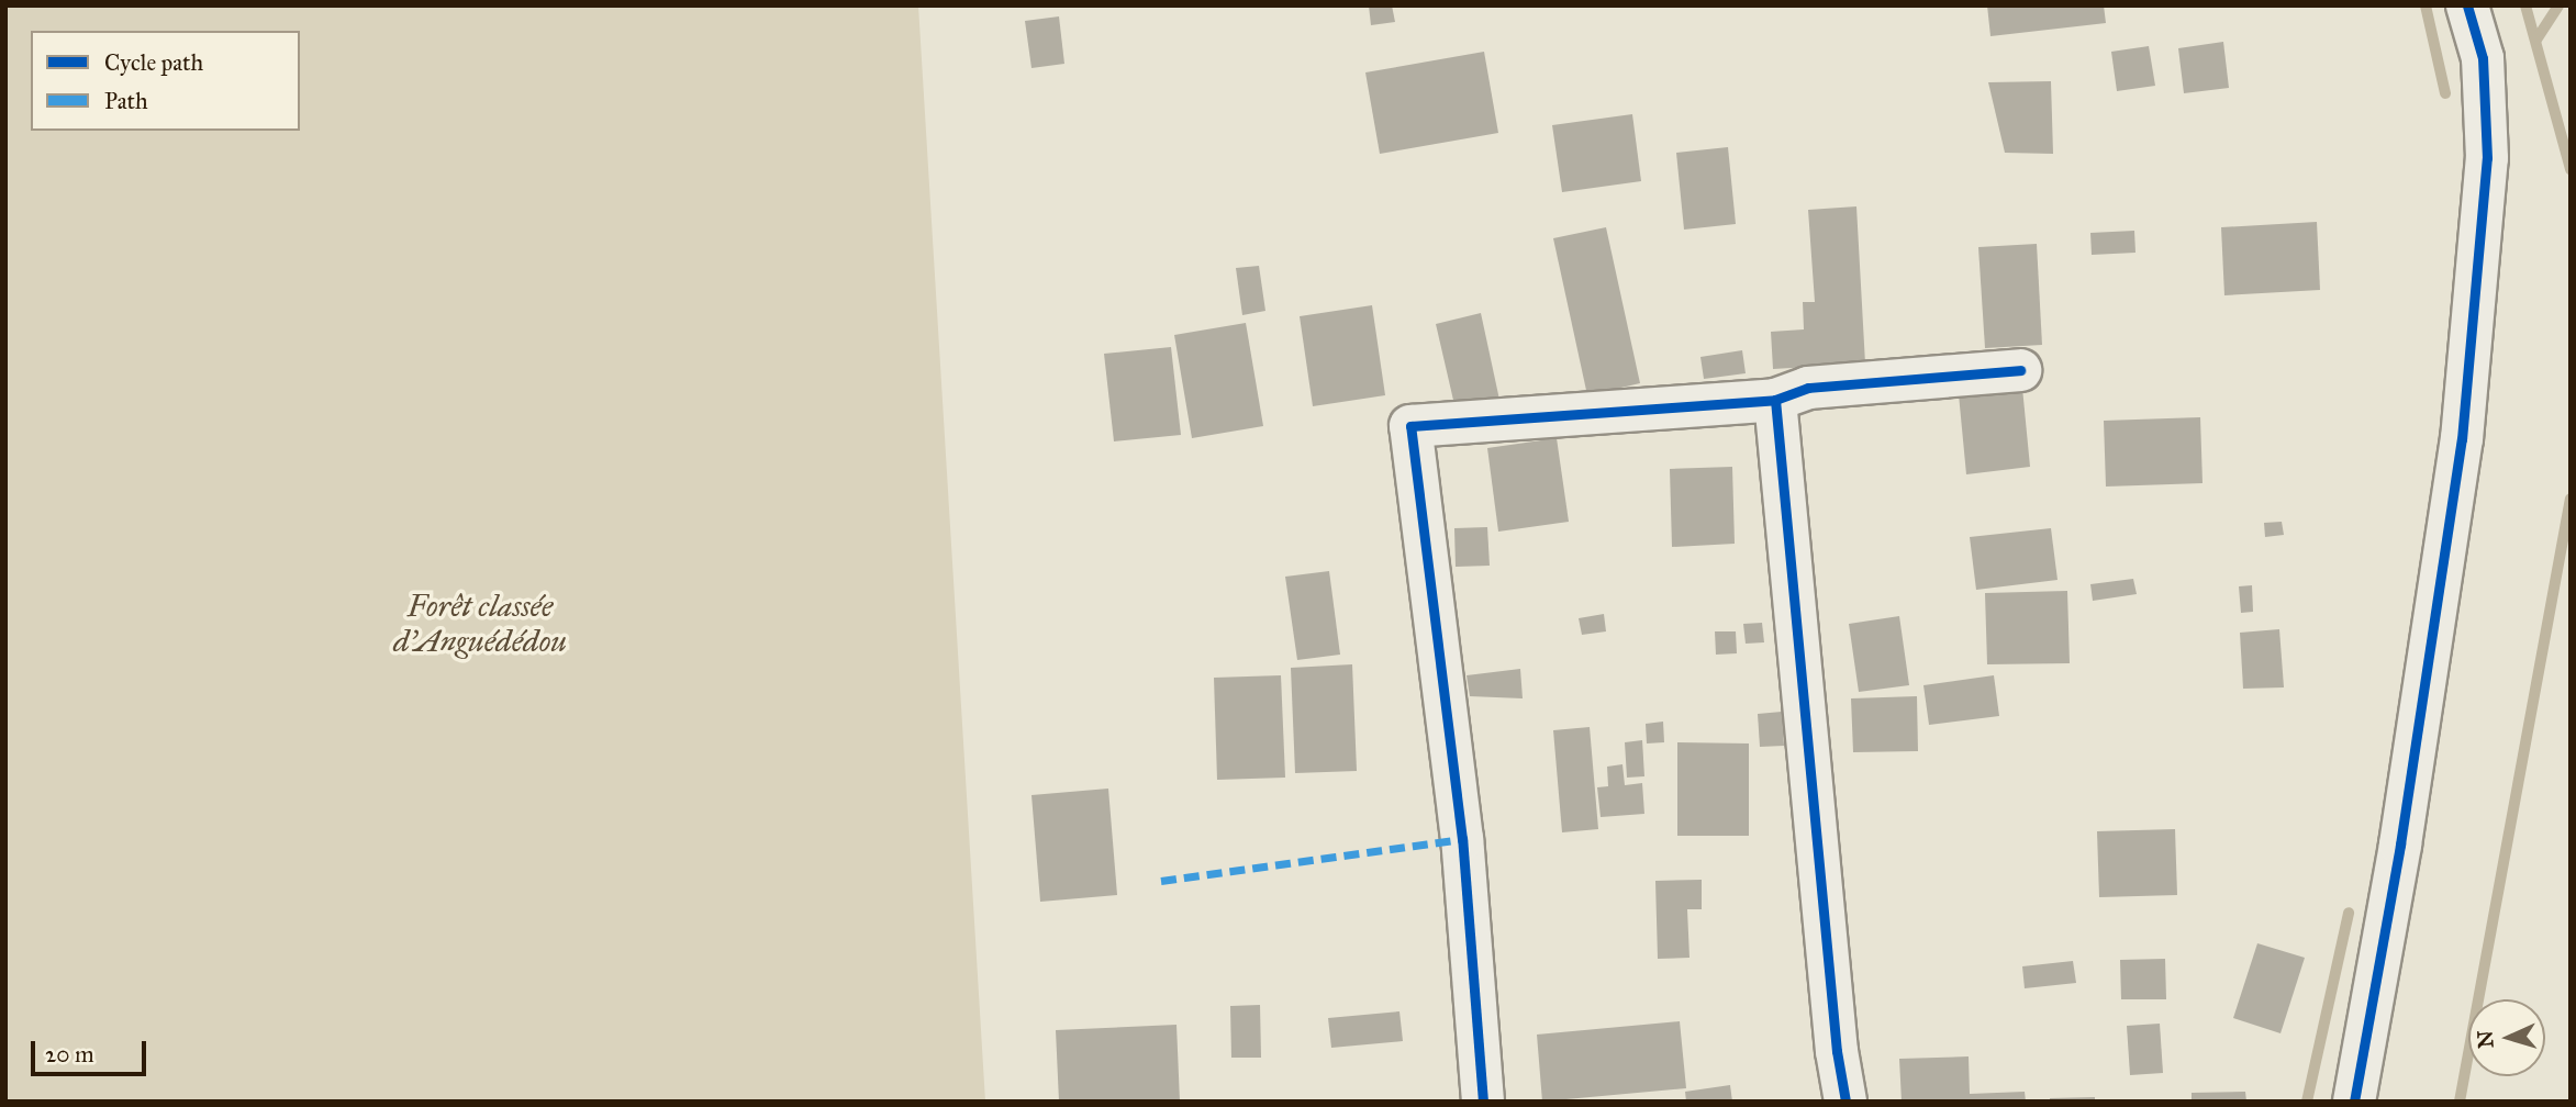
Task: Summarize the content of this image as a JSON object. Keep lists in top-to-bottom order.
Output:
{
  "parks": ["Forêt classée d’Anguédédou"],
  "legend": ["Cycle path", "Path"],
  "scale_bar": "20 m",
  "north": "left"
}
